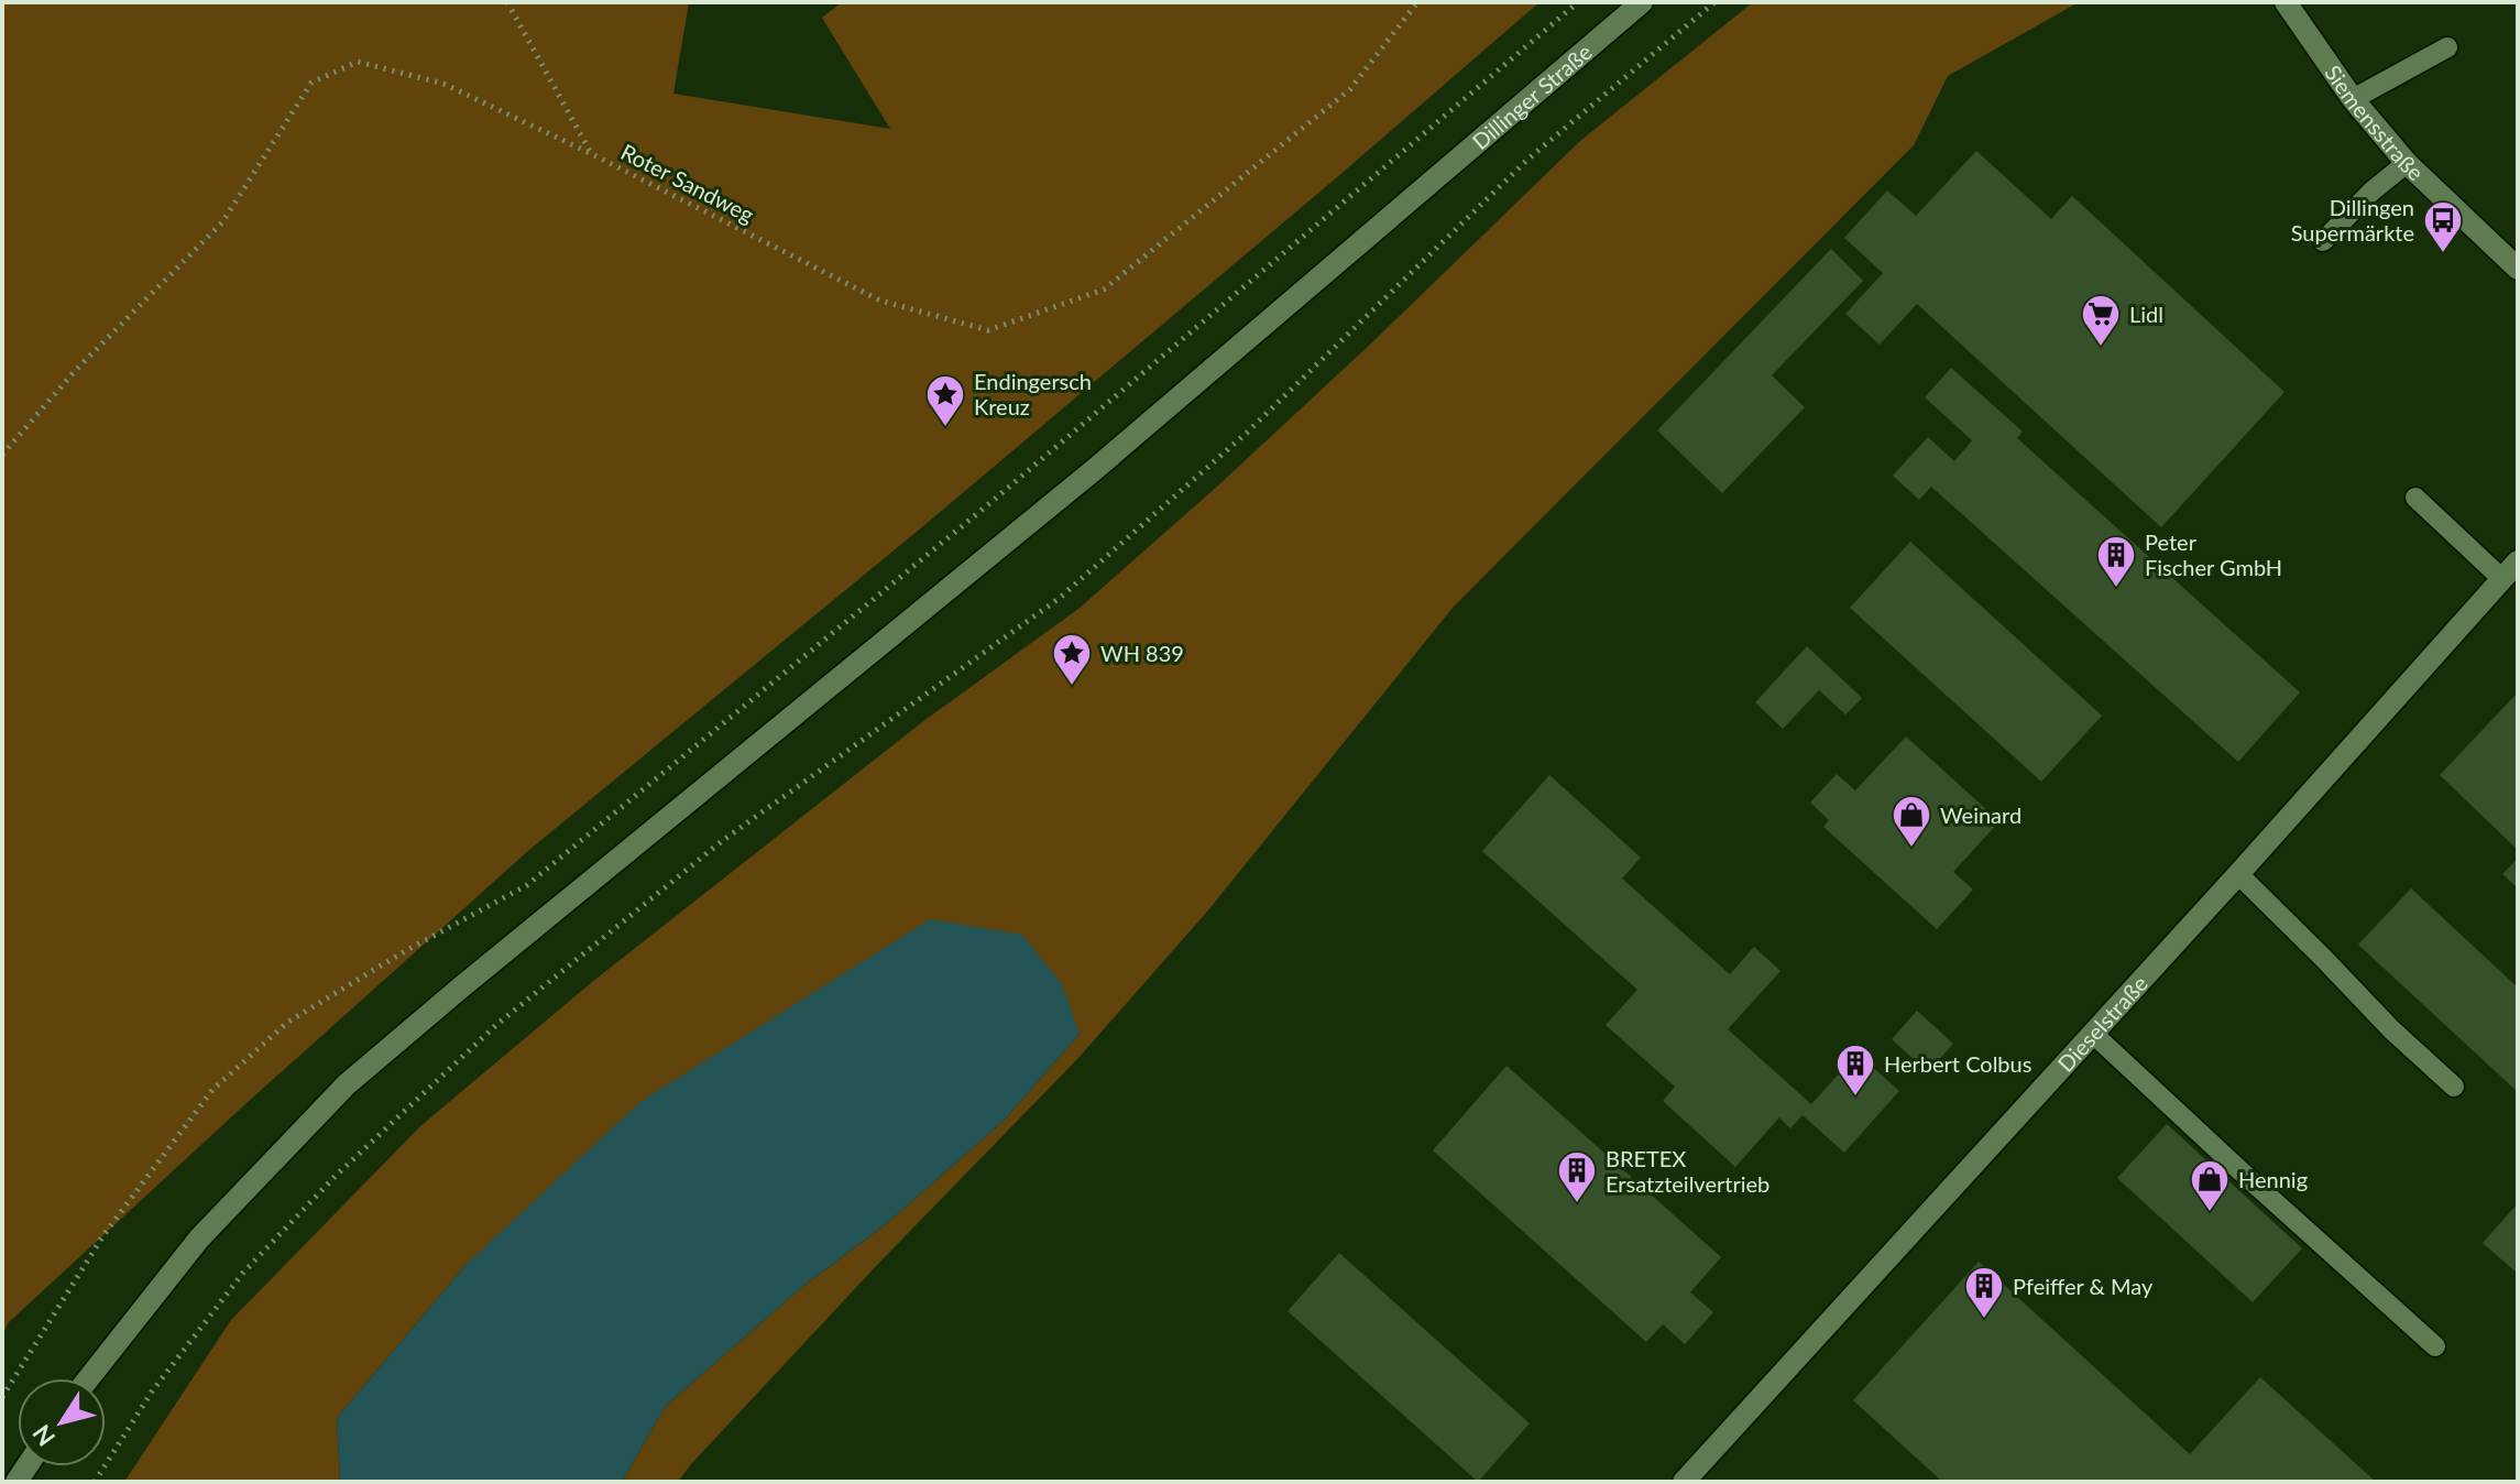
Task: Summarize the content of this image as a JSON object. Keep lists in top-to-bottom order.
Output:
{
  "streets": {
    "street": ["Dillinger Straße", "Siemensstraße", "Dieselstraße"],
    "path": ["Roter Sandweg"]
  },
  "places": {
    "bus stop": ["Dillingen Supermärkte"],
    "supermarket": ["Lidl"],
    "place": ["Endingersch Kreuz", "WH 839"],
    "building": [
      "Peter Fischer GmbH",
      "Herbert Colbus",
      "BRETEX Ersatzteilvertrieb",
      "Pfeiffer & May"
    ],
    "shop": ["Weinard", "Hennig"]
  },
  "north": "bottom left"
}
